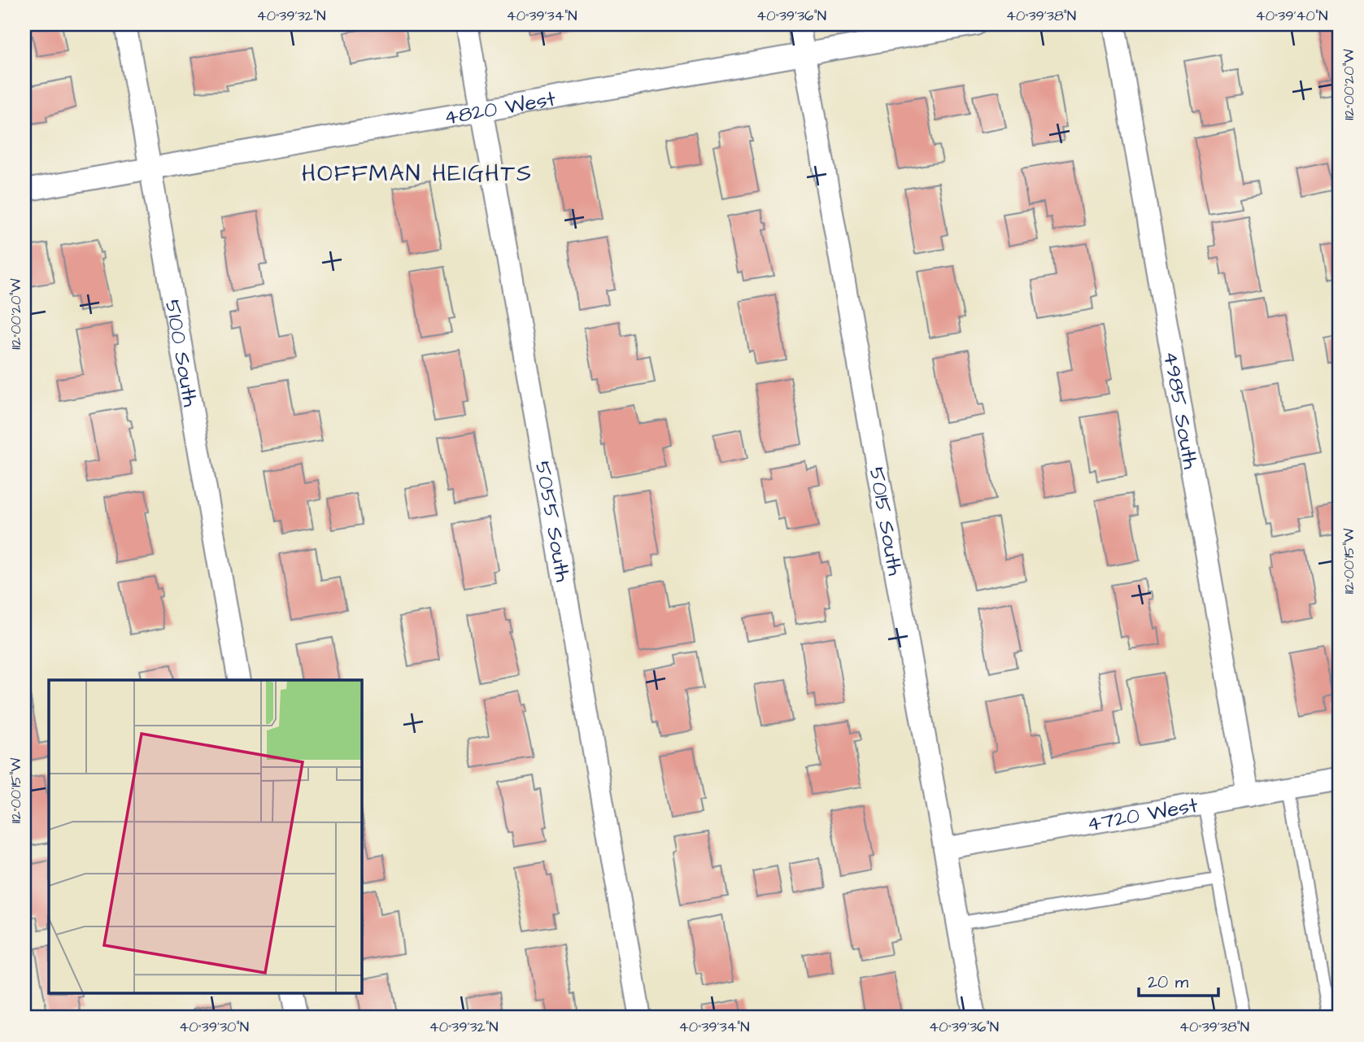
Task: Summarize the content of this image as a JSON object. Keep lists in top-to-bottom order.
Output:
{
  "streets": {
    "street": [
      "4820 West",
      "5100 South",
      "4985 South",
      "5055 South",
      "5015 South",
      "4720 West"
    ]
  },
  "crossings": [
    ["4820 West", "5100 South"],
    ["4820 West", "5055 South"],
    ["4820 West", "5015 South"],
    ["4985 South", "4720 West"],
    ["5015 South", "4720 West"]
  ],
  "districts": ["HOFFMAN HEIGHTS"],
  "scale_bar": "20 m",
  "coordinates": [
    "40°39'32\"N",
    "40°39'34\"N",
    "40°39'36\"N",
    "40°39'38\"N",
    "40°39'40\"N",
    "112°00'20\"W",
    "112°00'15\"W",
    "40°39'30\"N"
  ]
}
